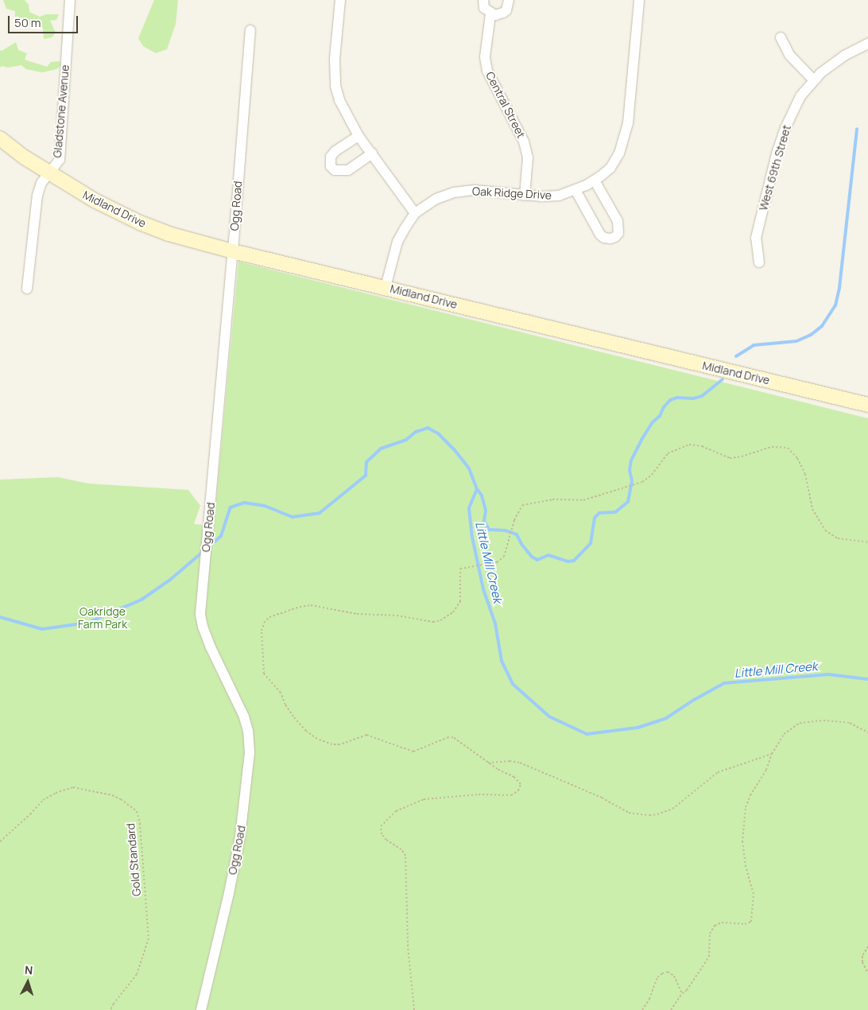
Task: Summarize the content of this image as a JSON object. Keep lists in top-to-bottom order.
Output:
{
  "streets": {
    "main road": ["Midland Drive"],
    "street": [
      "Central Street",
      "Gladstone Avenue",
      "West 69th Street",
      "Oak Ridge Drive",
      "Ogg Road"
    ],
    "path": ["Gold Standard"]
  },
  "crossings": [
    ["Central Street", "Oak Ridge Drive"],
    ["Gladstone Avenue", "Midland Drive"],
    ["Oak Ridge Drive", "Midland Drive"],
    ["Ogg Road", "Midland Drive"]
  ],
  "water": ["Little Mill Creek"],
  "parks": ["Oakridge Farm Park"],
  "scale_bar": "50 m",
  "north": "top"
}
